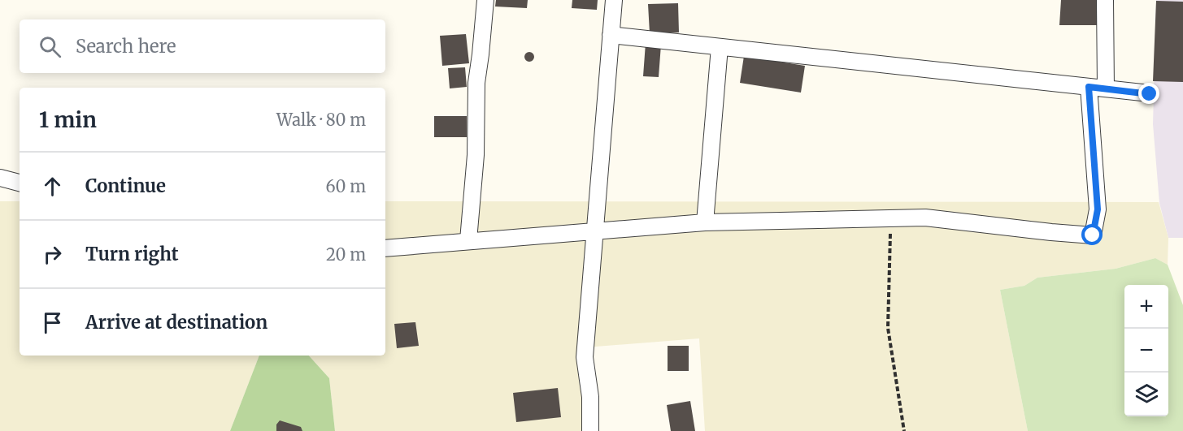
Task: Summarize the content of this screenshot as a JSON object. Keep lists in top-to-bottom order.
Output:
{
  "page": {
    "search": "Search here",
    "heading": ["1 min", "Walk · 80 m"],
    "list": [
      ["Continue", "60 m"],
      ["Turn right", "20 m"],
      "Arrive at destination"
    ],
    "map_buttons": ["+", "−"]
  }
}
